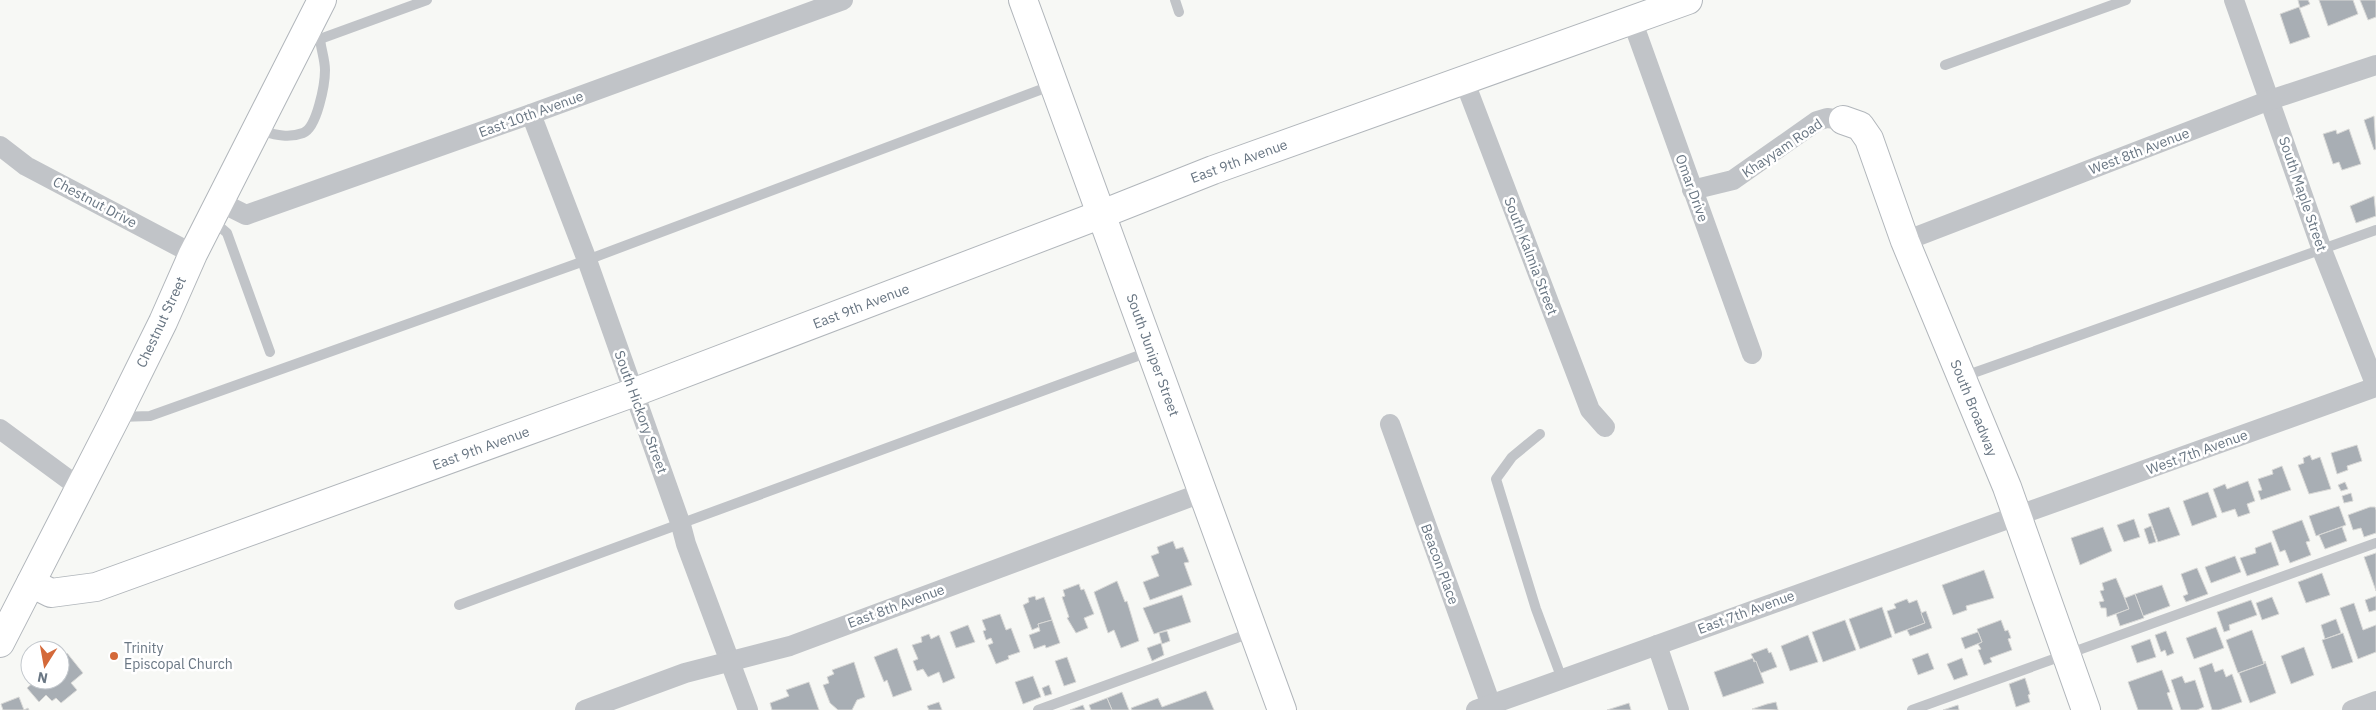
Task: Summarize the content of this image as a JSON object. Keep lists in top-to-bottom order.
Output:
{
  "streets": {
    "street": [
      "East 10th Avenue",
      "Khayyam Road",
      "West 8th Avenue",
      "East 9th Avenue",
      "Omar Drive",
      "South Maple Street",
      "Chestnut Drive",
      "South Kalmia Street",
      "Chestnut Street",
      "South Juniper Street",
      "South Broadway",
      "South Hickory Street",
      "West 7th Avenue",
      "Beacon Place",
      "East 8th Avenue",
      "East 7th Avenue"
    ]
  },
  "crossings": [
    ["East 10th Avenue", "Chestnut Street"],
    ["East 10th Avenue", "South Hickory Street"],
    ["Khayyam Road", "Omar Drive"],
    ["Khayyam Road", "South Broadway"],
    ["West 8th Avenue", "South Maple Street"],
    ["West 8th Avenue", "South Broadway"],
    ["East 9th Avenue", "Omar Drive"],
    ["East 9th Avenue", "South Kalmia Street"],
    ["East 9th Avenue", "Chestnut Street"],
    ["East 9th Avenue", "South Juniper Street"],
    ["East 9th Avenue", "South Hickory Street"],
    ["South Maple Street", "West 7th Avenue"],
    ["Chestnut Drive", "Chestnut Street"],
    ["South Juniper Street", "East 8th Avenue"],
    ["South Broadway", "West 7th Avenue"],
    ["South Broadway", "East 7th Avenue"],
    ["South Hickory Street", "East 8th Avenue"],
    ["West 7th Avenue", "East 7th Avenue"],
    ["Beacon Place", "East 7th Avenue"]
  ],
  "places": ["Trinity Episcopal Church"],
  "north": "bottom"
}
